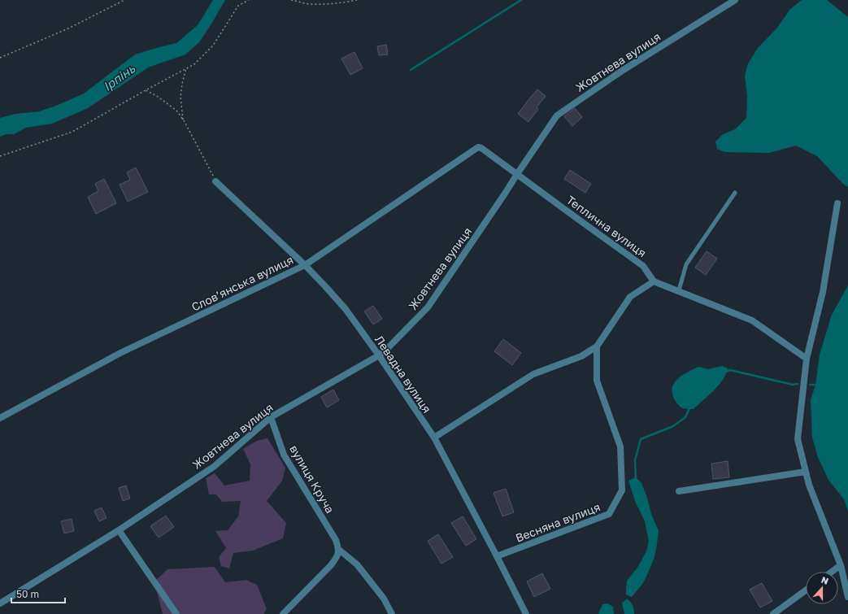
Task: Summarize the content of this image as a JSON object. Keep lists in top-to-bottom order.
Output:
{
  "streets": {
    "street": [
      "Жовтнева вулиця",
      "Теплична вулиця",
      "Словʼянська вулиця",
      "Левадна вулиця",
      "вулиця Круча",
      "Весняна вулиця"
    ]
  },
  "crossings": [
    ["Жовтнева вулиця", "Теплична вулиця"],
    ["Жовтнева вулиця", "Левадна вулиця"],
    ["Жовтнева вулиця", "вулиця Круча"],
    ["Теплична вулиця", "Словʼянська вулиця"],
    ["Словʼянська вулиця", "Левадна вулиця"],
    ["Левадна вулиця", "Весняна вулиця"]
  ],
  "water": ["Ірпінь"],
  "scale_bar": "50 m",
  "north": "top"
}
